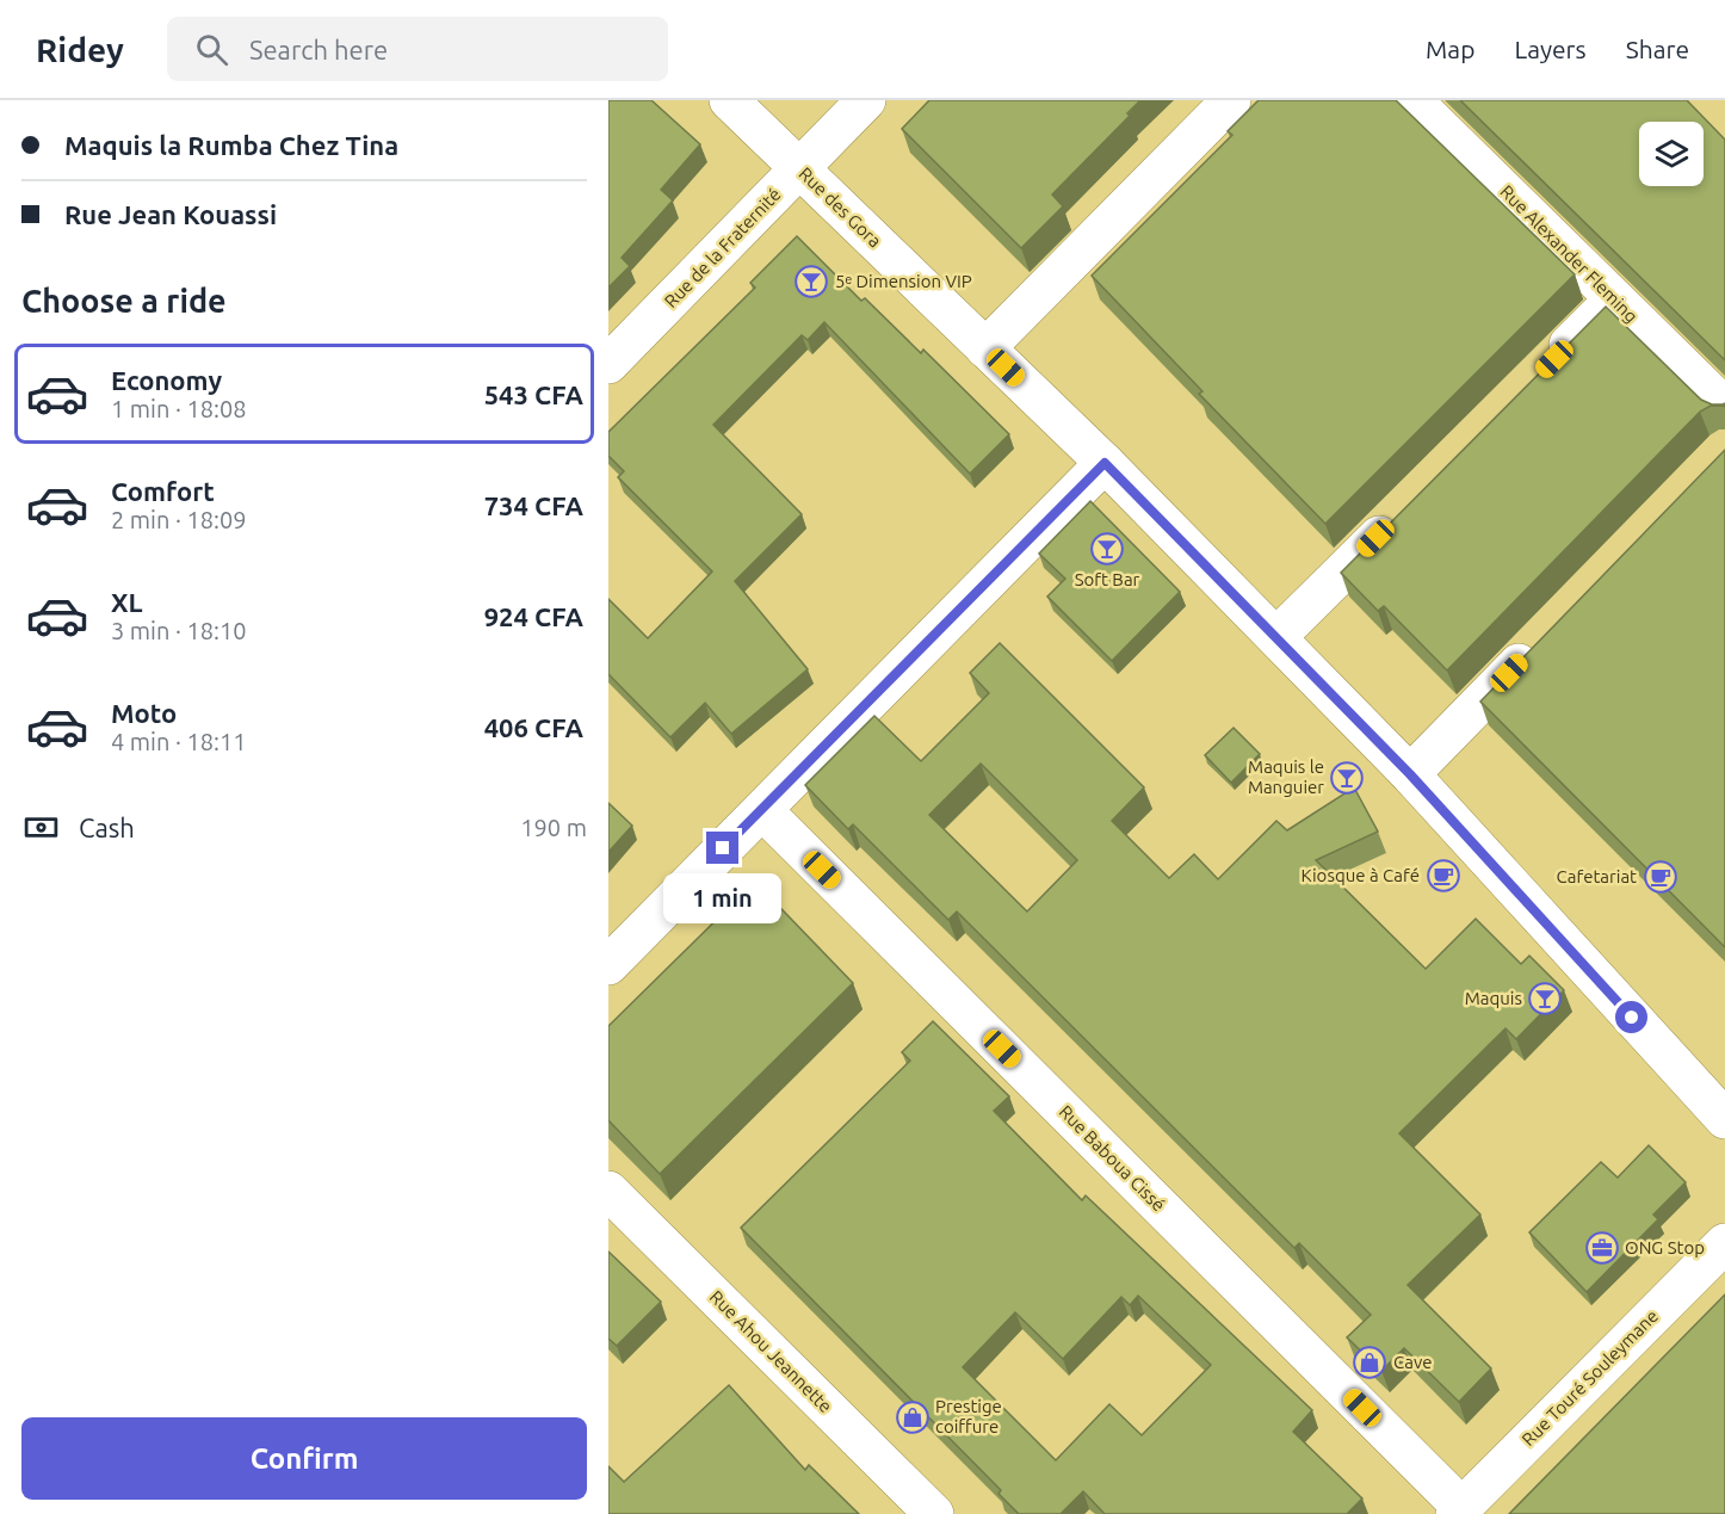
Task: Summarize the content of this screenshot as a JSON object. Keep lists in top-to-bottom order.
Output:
{
  "streets": {
    "street": [
      "Rue des Gora",
      "Rue de la Fraternité",
      "Rue Alexander Fleming",
      "Rue Baboua Cissé",
      "Rue Ahou Jeannette",
      "Rue Touré Souleymane"
    ]
  },
  "crossings": [
    ["Rue des Gora", "Rue de la Fraternité"],
    ["Rue Baboua Cissé", "Rue Touré Souleymane"]
  ],
  "places": {
    "bar": [
      "5ᵉ Dimension VIP",
      "Soft Bar",
      "Maquis le Manguier",
      "Maquis"
    ],
    "cafe": ["Kiosque à Café", "Cafetariat"],
    "office": ["ONG Stop"],
    "shop": ["Cave", "Prestige coiffure"]
  },
  "page": {
    "header": "Ridey",
    "search": "Search here",
    "nav": ["Map", "Layers", "Share"],
    "banner": ["Maquis la Rumba Chez Tina", "Rue Jean Kouassi"],
    "heading": "Choose a ride",
    "list": [
      {
        "name": "Economy",
        "note": "1 min · 18:08",
        "value": "543 CFA"
      },
      {
        "name": "Comfort",
        "note": "2 min · 18:09",
        "value": "734 CFA"
      },
      {
        "name": "XL",
        "note": "3 min · 18:10",
        "value": "924 CFA"
      },
      {
        "name": "Moto",
        "note": "4 min · 18:11",
        "value": "406 CFA"
      }
    ],
    "pay": ["Cash", "190 m"],
    "bubble": "1 min",
    "buttons": "Confirm"
  }
}
